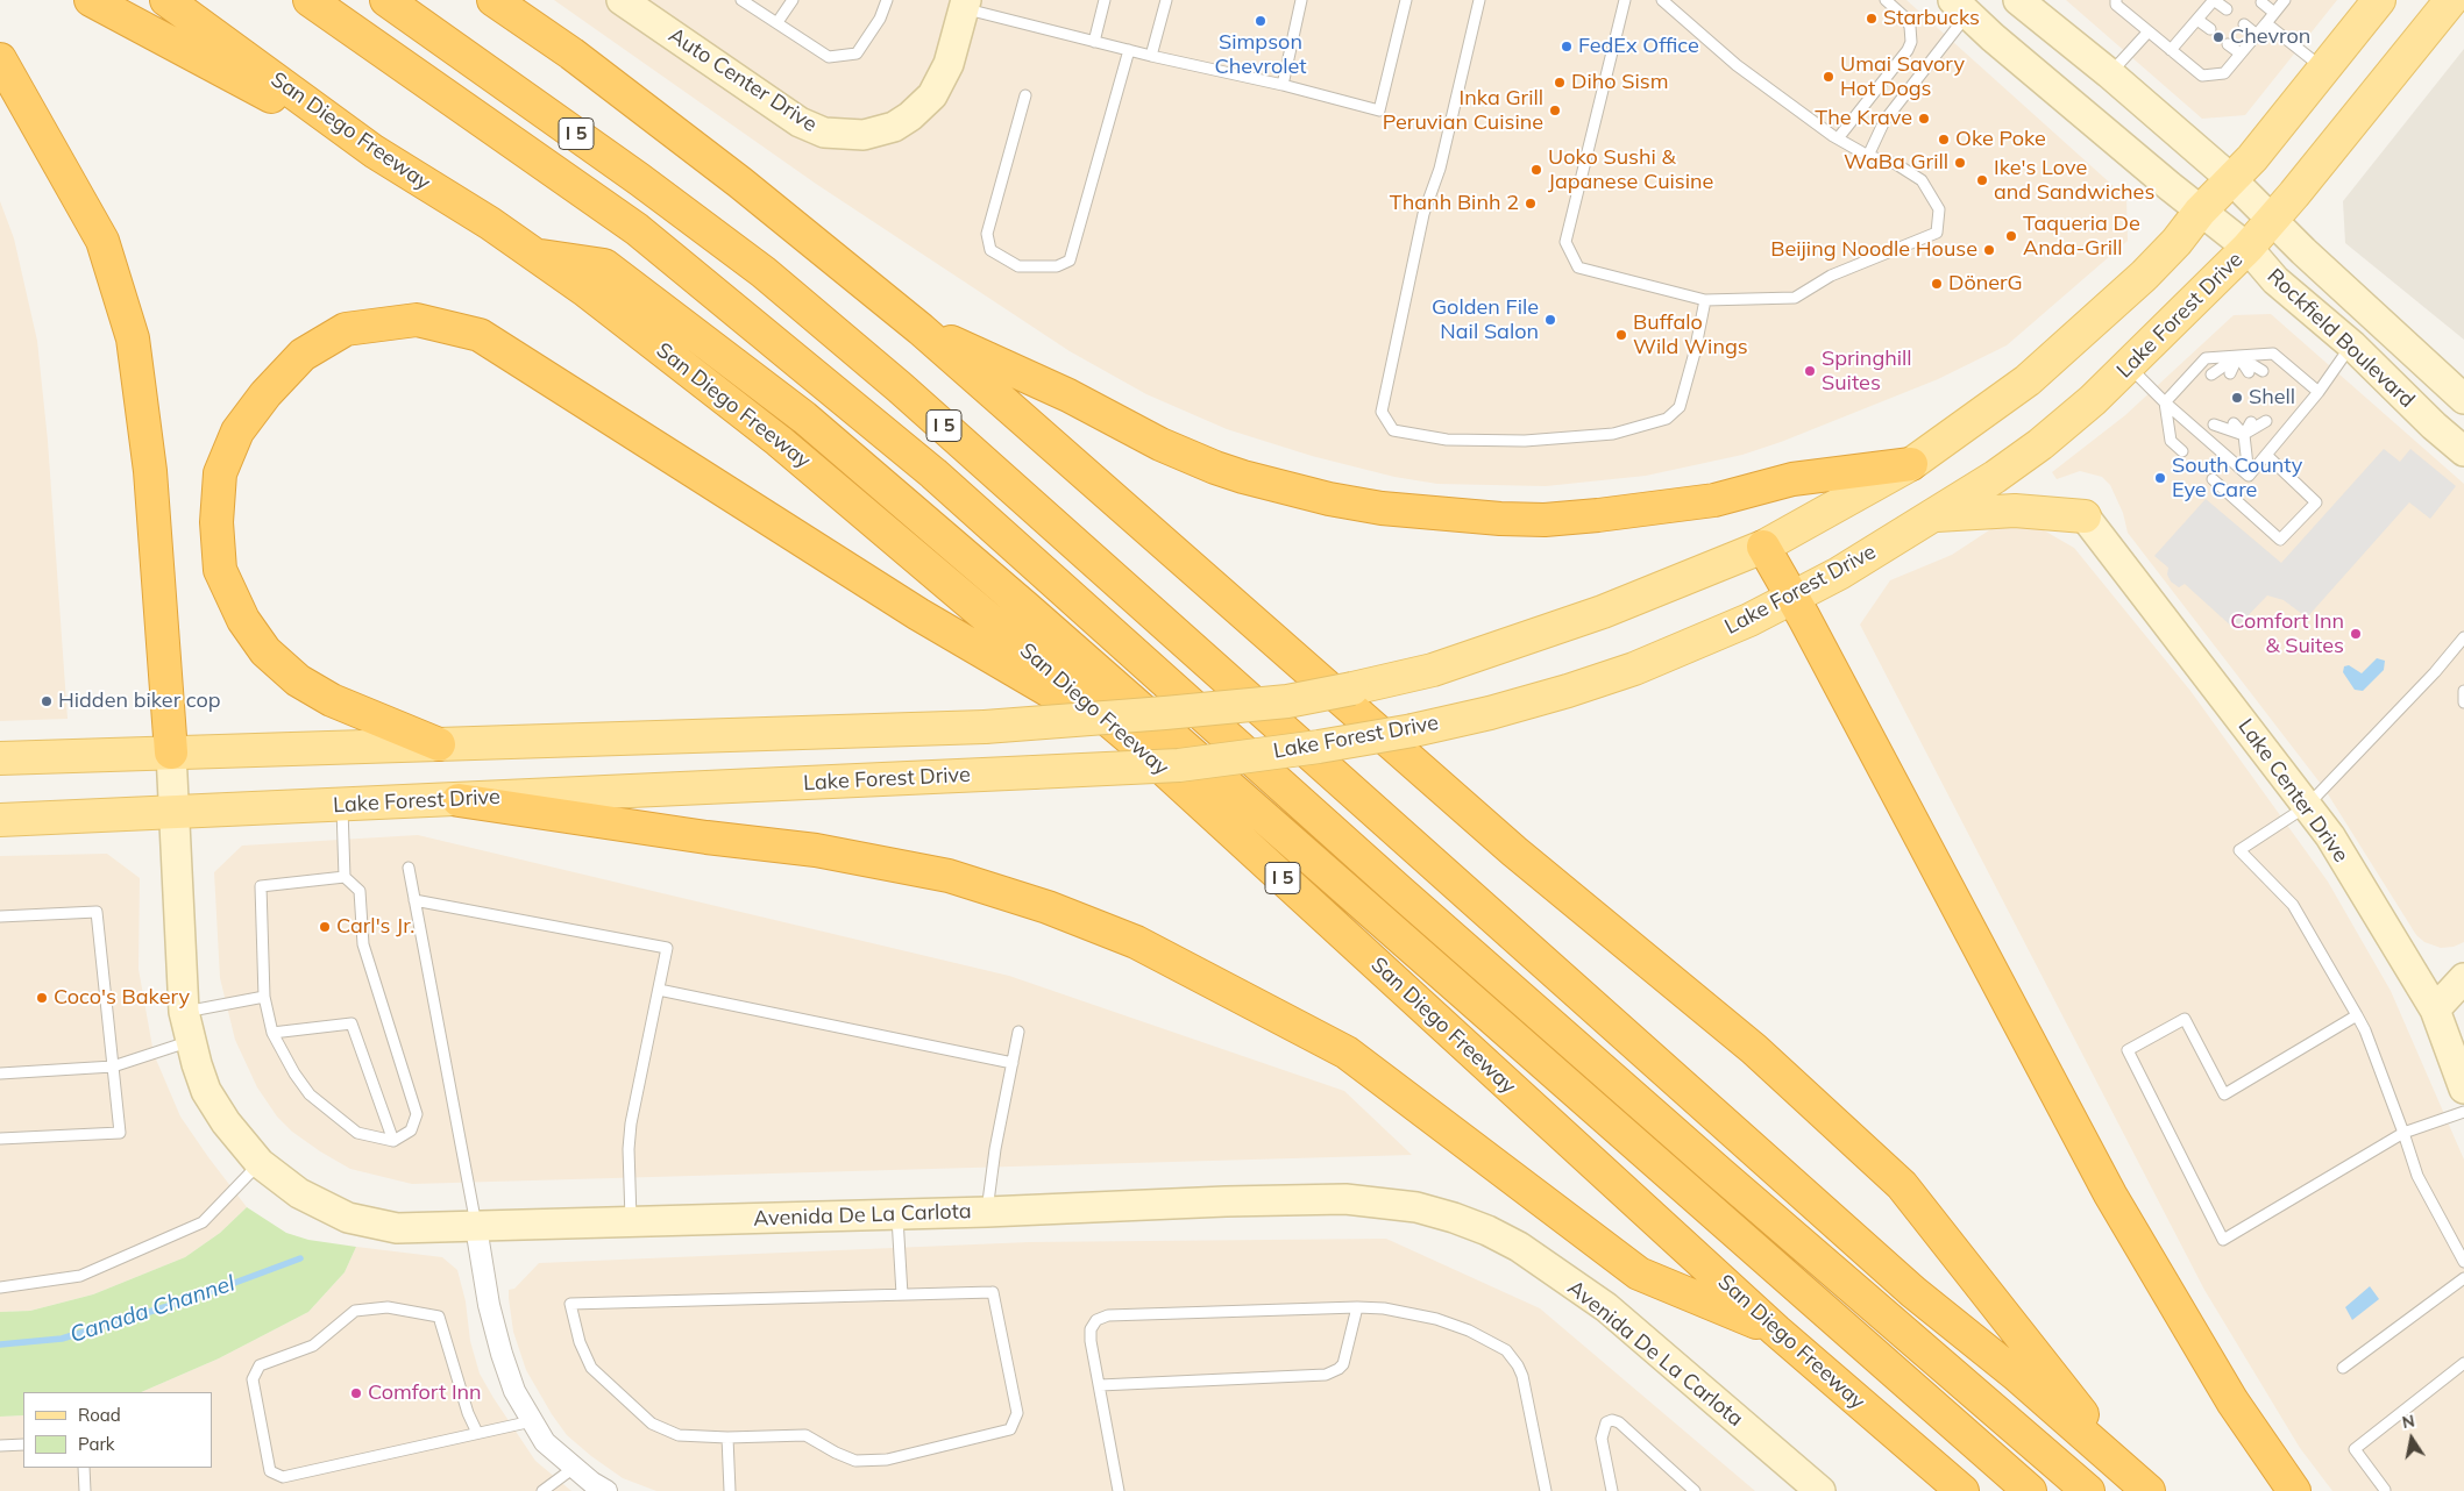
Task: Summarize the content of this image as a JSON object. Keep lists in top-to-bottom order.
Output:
{
  "streets": {
    "highway": ["San Diego Freeway", "I 5"],
    "main road": [
      "Auto Center Drive",
      "Lake Forest Drive",
      "Rockfield Boulevard",
      "Lake Center Drive",
      "Avenida De La Carlota"
    ]
  },
  "crossings": [
    ["Lake Forest Drive", "Rockfield Boulevard"],
    ["Lake Forest Drive", "Avenida De La Carlota"]
  ],
  "water": ["Canada Channel"],
  "places": [
    "Starbucks",
    "Simpson Chevrolet",
    "Chevron",
    "FedEx Office",
    "Umai Savory Hot Dogs",
    "Diho Sism",
    "Inka Grill Peruvian Cuisine",
    "The Krave",
    "Oke Poke",
    "WaBa Grill",
    "Uoko Sushi & Japanese Cuisine",
    "Ike's Love and Sandwiches",
    "Thanh Binh 2",
    "Taqueria De Anda-Grill",
    "Beijing Noodle House",
    "DönerG",
    "Golden File Nail Salon",
    "Buffalo Wild Wings",
    "Springhill Suites",
    "Shell",
    "South County Eye Care",
    "Comfort Inn & Suites",
    "Hidden biker cop",
    "Carl's Jr.",
    "Coco's Bakery",
    "Comfort Inn"
  ],
  "legend": ["Road", "Park"],
  "north": "top"
}
